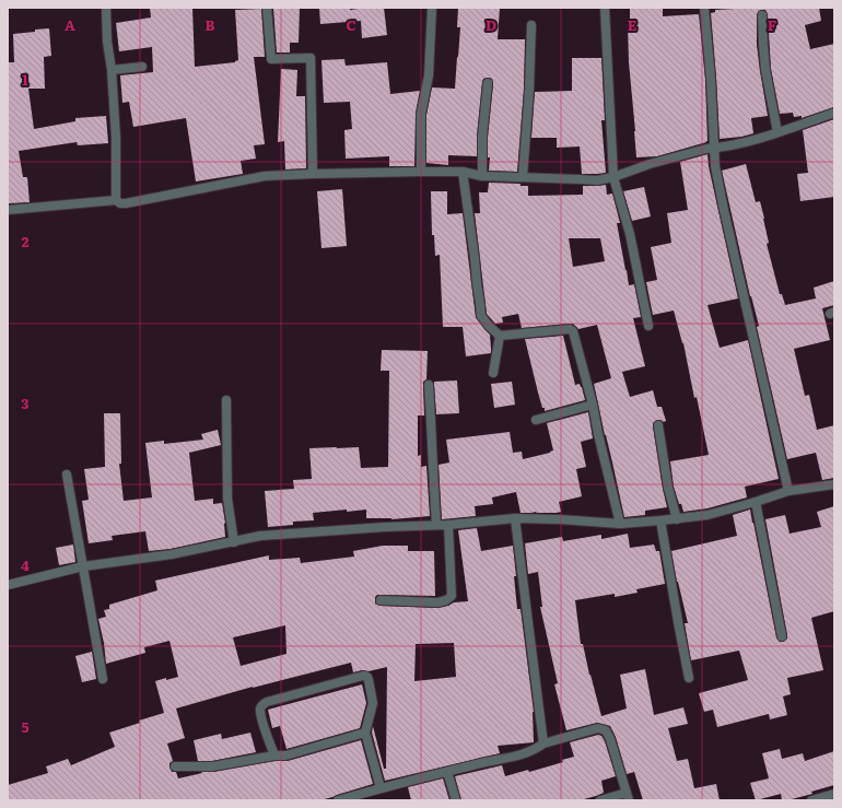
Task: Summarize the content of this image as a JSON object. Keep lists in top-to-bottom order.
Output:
{
  "grid": {
    "columns": [
      "A",
      "B",
      "C",
      "D",
      "E",
      "F"
    ],
    "rows": [
      "1",
      "2",
      "3",
      "4",
      "5"
    ]
  }
}
